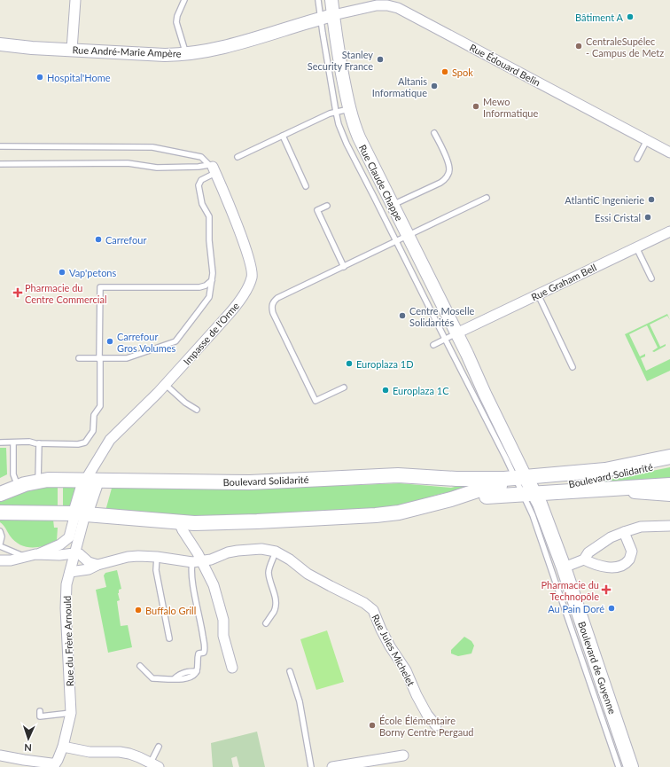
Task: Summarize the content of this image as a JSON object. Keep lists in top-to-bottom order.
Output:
{
  "streets": {
    "main road": ["Boulevard Solidarité", "Boulevard de Guyenne"],
    "street": [
      "Rue André-Marie Ampère",
      "Rue Édouard Belin",
      "Rue Claude Chappe",
      "Rue Graham Bell",
      "Impasse de l'Orme",
      "Rue du Frère Arnould",
      "Rue Jules Michelet"
    ]
  },
  "crossings": [
    ["Rue André-Marie Ampère", "Rue Édouard Belin"],
    ["Rue André-Marie Ampère", "Rue Claude Chappe"],
    ["Rue Édouard Belin", "Rue Claude Chappe"],
    ["Rue Claude Chappe", "Rue Graham Bell"],
    ["Rue Claude Chappe", "Boulevard Solidarité"],
    ["Rue Claude Chappe", "Boulevard de Guyenne"],
    ["Impasse de l'Orme", "Boulevard Solidarité"],
    ["Boulevard Solidarité", "Rue du Frère Arnould"],
    ["Boulevard Solidarité", "Boulevard de Guyenne"],
    ["Rue du Frère Arnould", "Rue Jules Michelet"]
  ],
  "places": {
    "other": [
      "Bâtiment A",
      "CentraleSupélec - Campus de Metz",
      "Stanley Security France",
      "Spok",
      "Hospital'Home",
      "Altanis Informatique",
      "Mewo Informatique",
      "AtlantiC Ingenierie",
      "Essi Cristal",
      "Carrefour",
      "Vap'petons",
      "Centre Moselle Solidarités",
      "Carrefour Gros Volumes",
      "Europlaza 1D",
      "Europlaza 1C",
      "Au Pain Doré",
      "Buffalo Grill",
      "École Élémentaire Borny Centre Pergaud"
    ],
    "health": ["Pharmacie du Centre Commercial", "Pharmacie du Technopôle"]
  },
  "north": "bottom"
}
